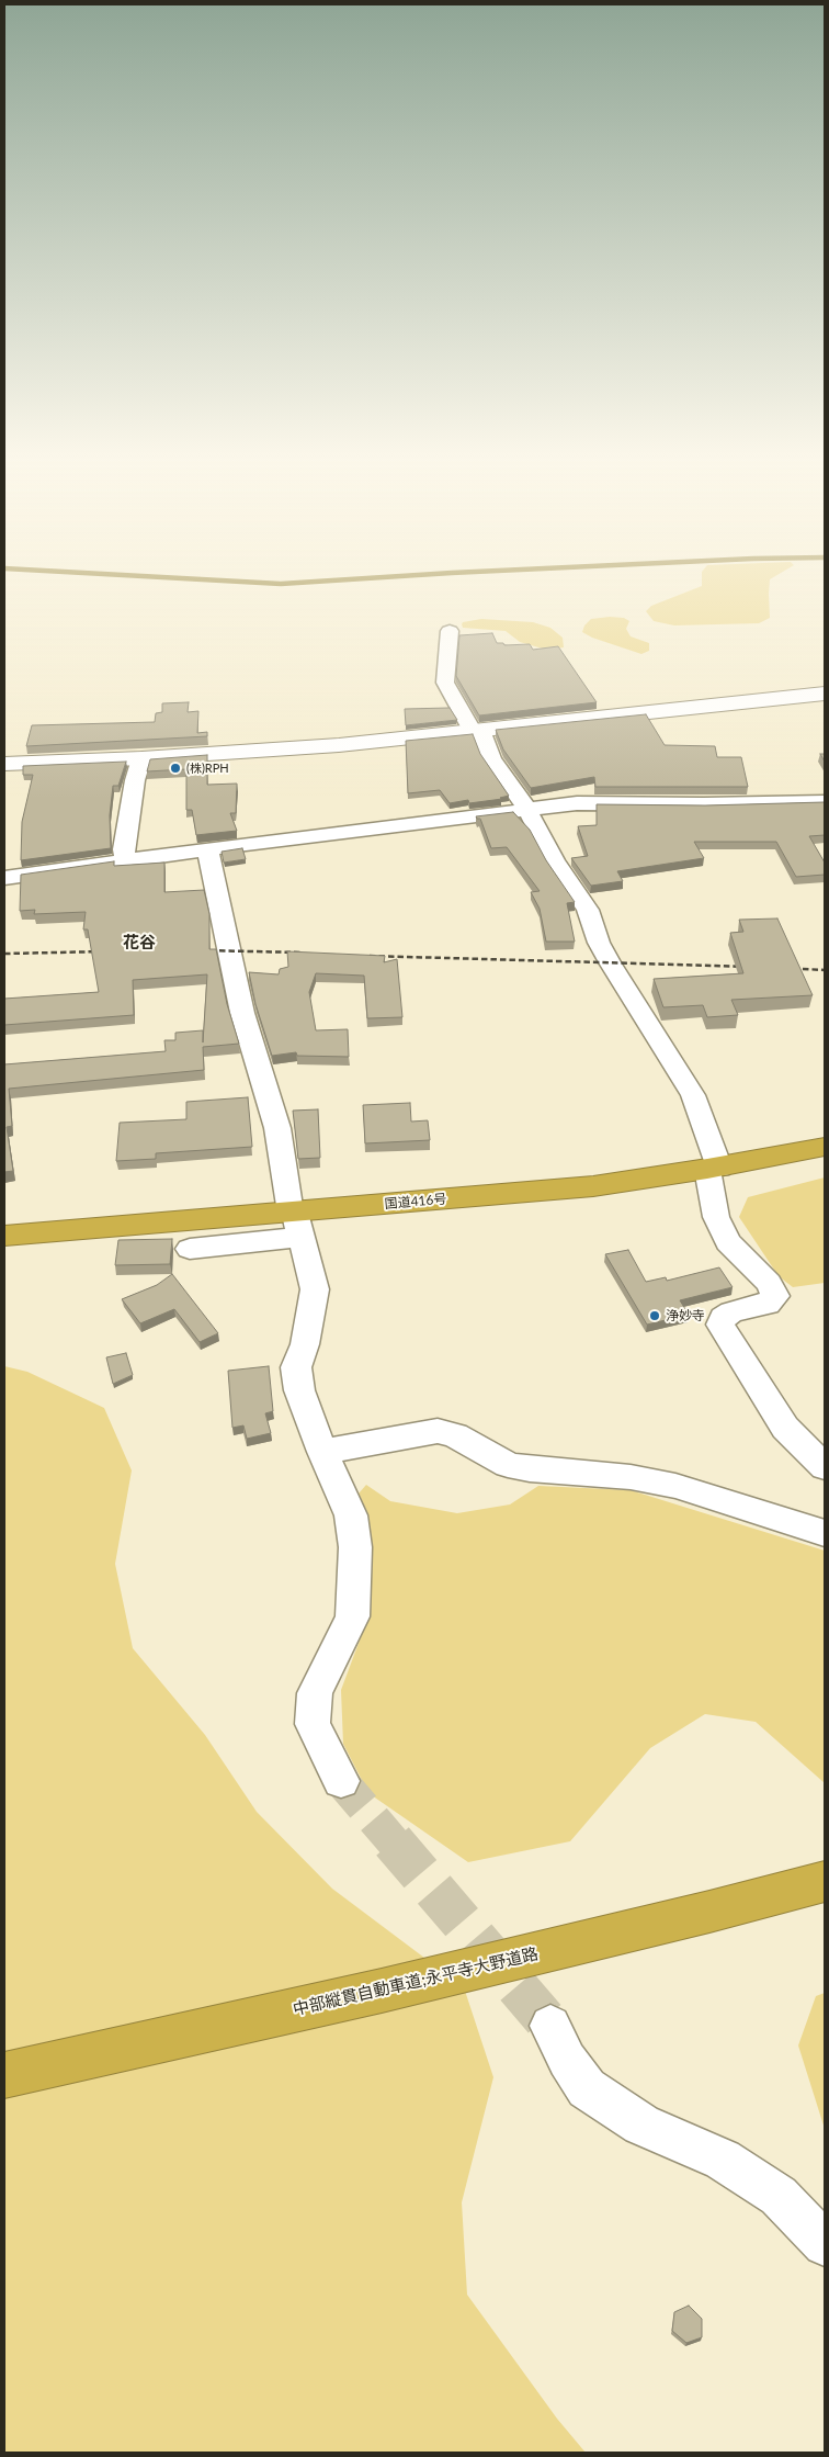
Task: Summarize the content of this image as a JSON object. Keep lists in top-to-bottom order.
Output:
{
  "streets": {
    "highway": ["国道416号", "中部縦貫自動車道;永平寺大野道路"]
  },
  "districts": ["花谷"],
  "places": ["(株)RPH", "浄妙寺"]
}
